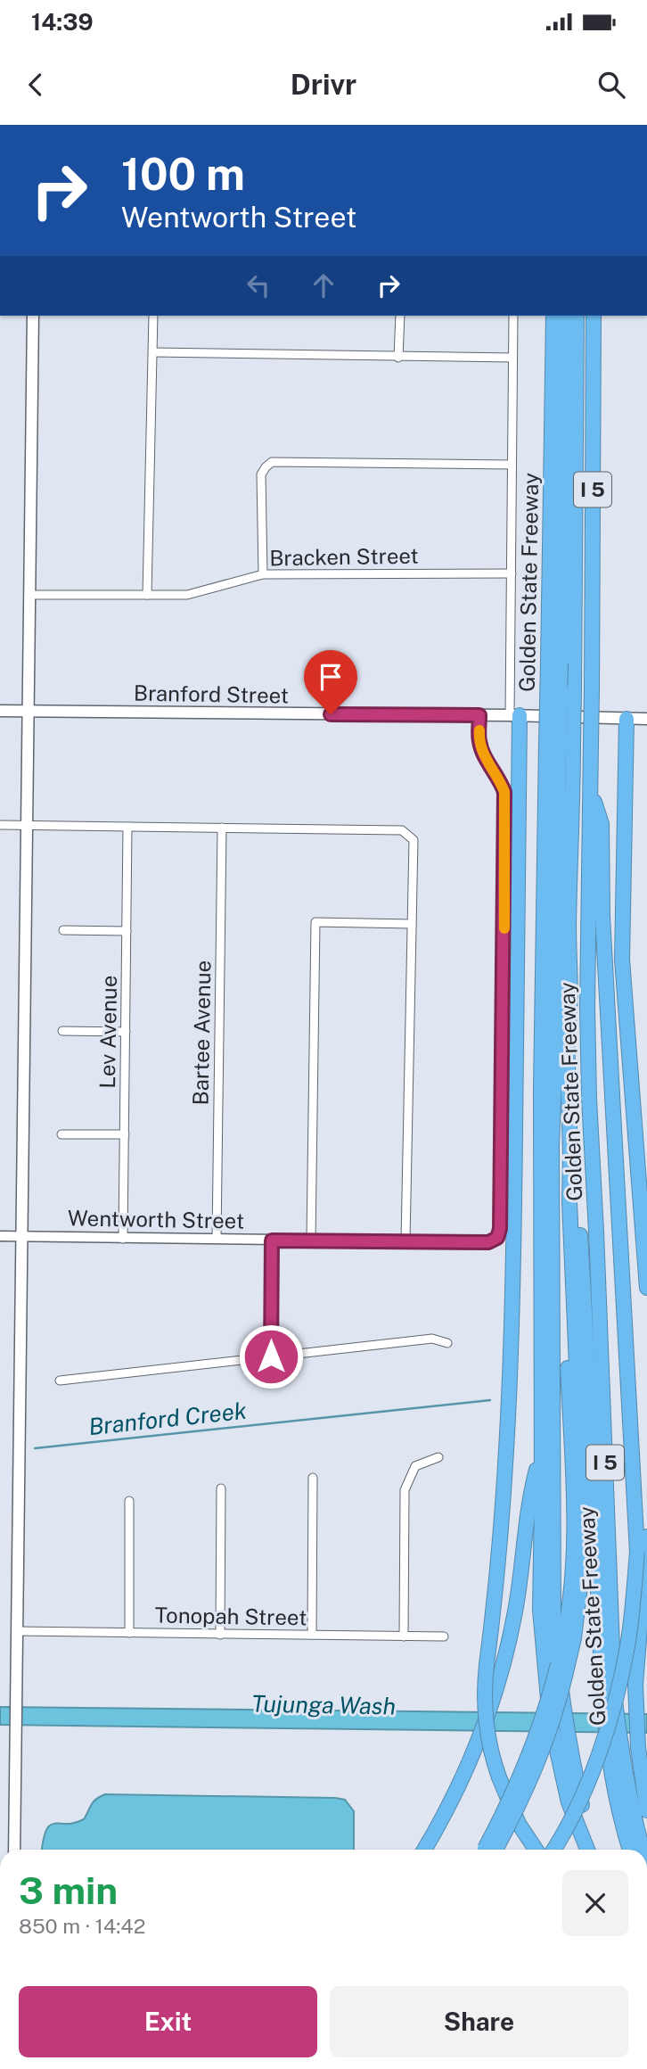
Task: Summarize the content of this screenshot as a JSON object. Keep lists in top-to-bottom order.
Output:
{
  "streets": {
    "highway": ["I 5", "Golden State Freeway"],
    "main road": ["Branford Street"],
    "street": [
      "Bracken Street",
      "Lev Avenue",
      "Bartee Avenue",
      "Wentworth Street",
      "Tonopah Street"
    ]
  },
  "crossings": [
    ["Lev Avenue", "Wentworth Street"],
    ["Bartee Avenue", "Wentworth Street"]
  ],
  "water": ["Branford Creek", "Tujunga Wash"],
  "page": {
    "status": "14:39",
    "header": "Drivr",
    "turn": ["100 m", "Wentworth Street"],
    "heading": ["3 min", "850 m · 14:42"],
    "buttons": ["Exit", "Share"]
  }
}
